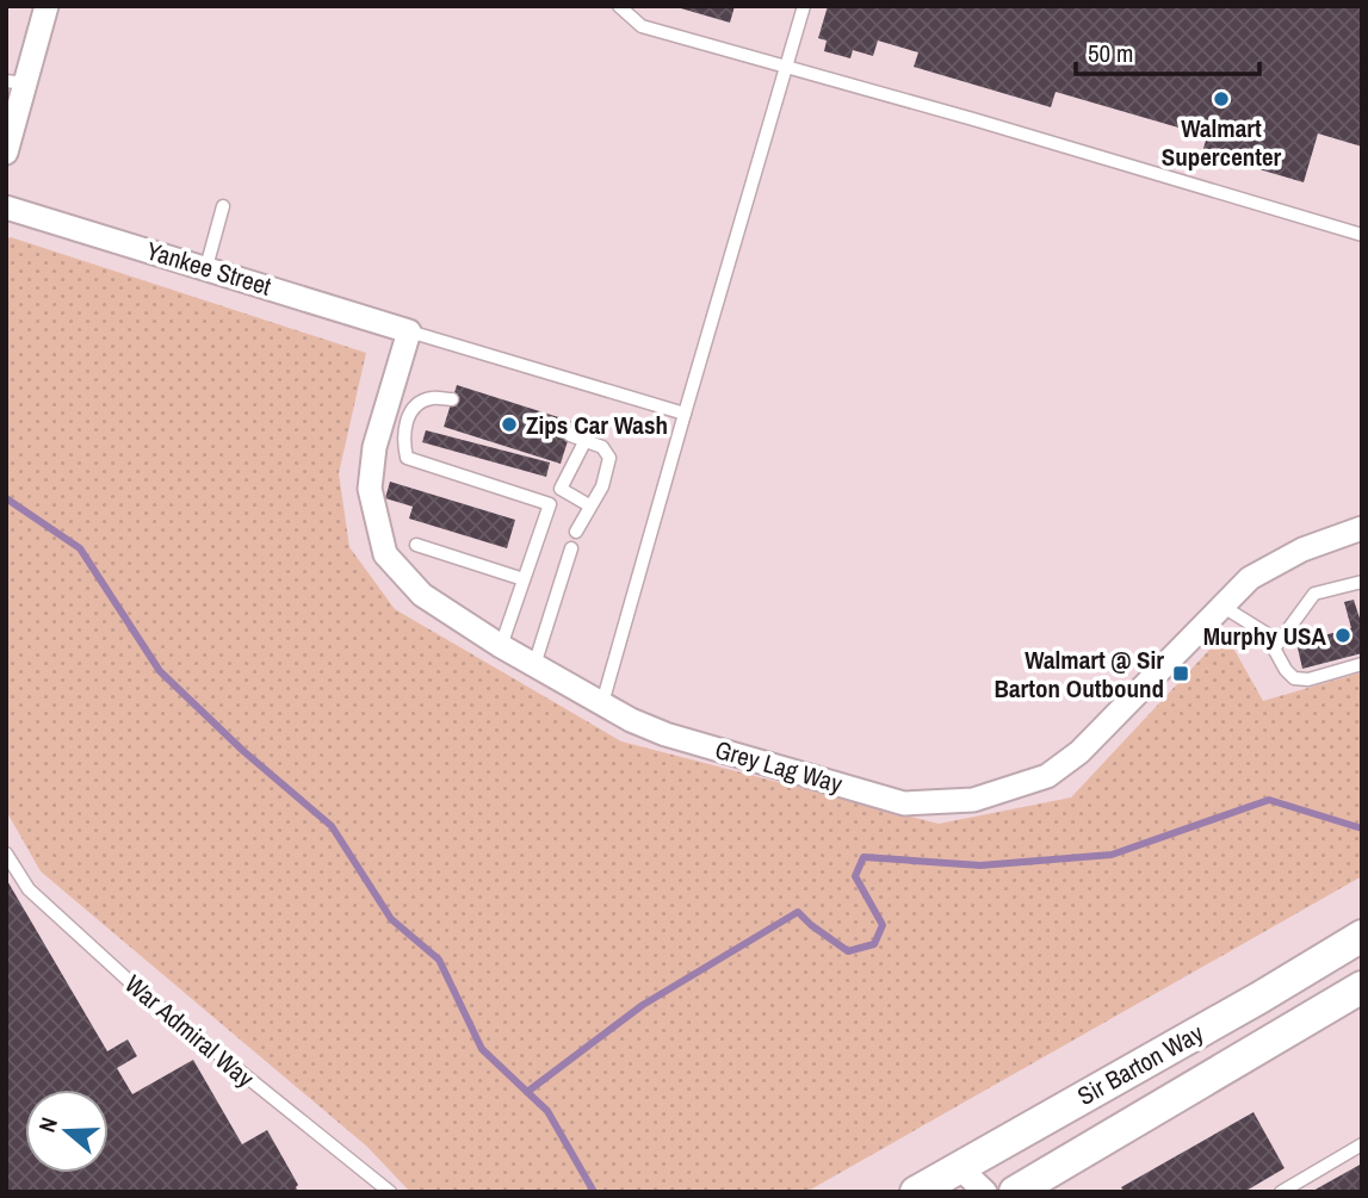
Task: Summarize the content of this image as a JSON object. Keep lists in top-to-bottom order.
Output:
{
  "streets": {
    "main road": ["Sir Barton Way"],
    "street": ["Yankee Street", "Grey Lag Way"],
    "lane": ["War Admiral Way"]
  },
  "crossings": [
    ["Yankee Street", "Grey Lag Way"]
  ],
  "places": {
    "other": ["Walmart Supercenter", "Zips Car Wash", "Murphy USA"],
    "transit": ["Walmart @ Sir Barton Outbound"]
  },
  "scale_bar": "50 m",
  "north": "left"
}
